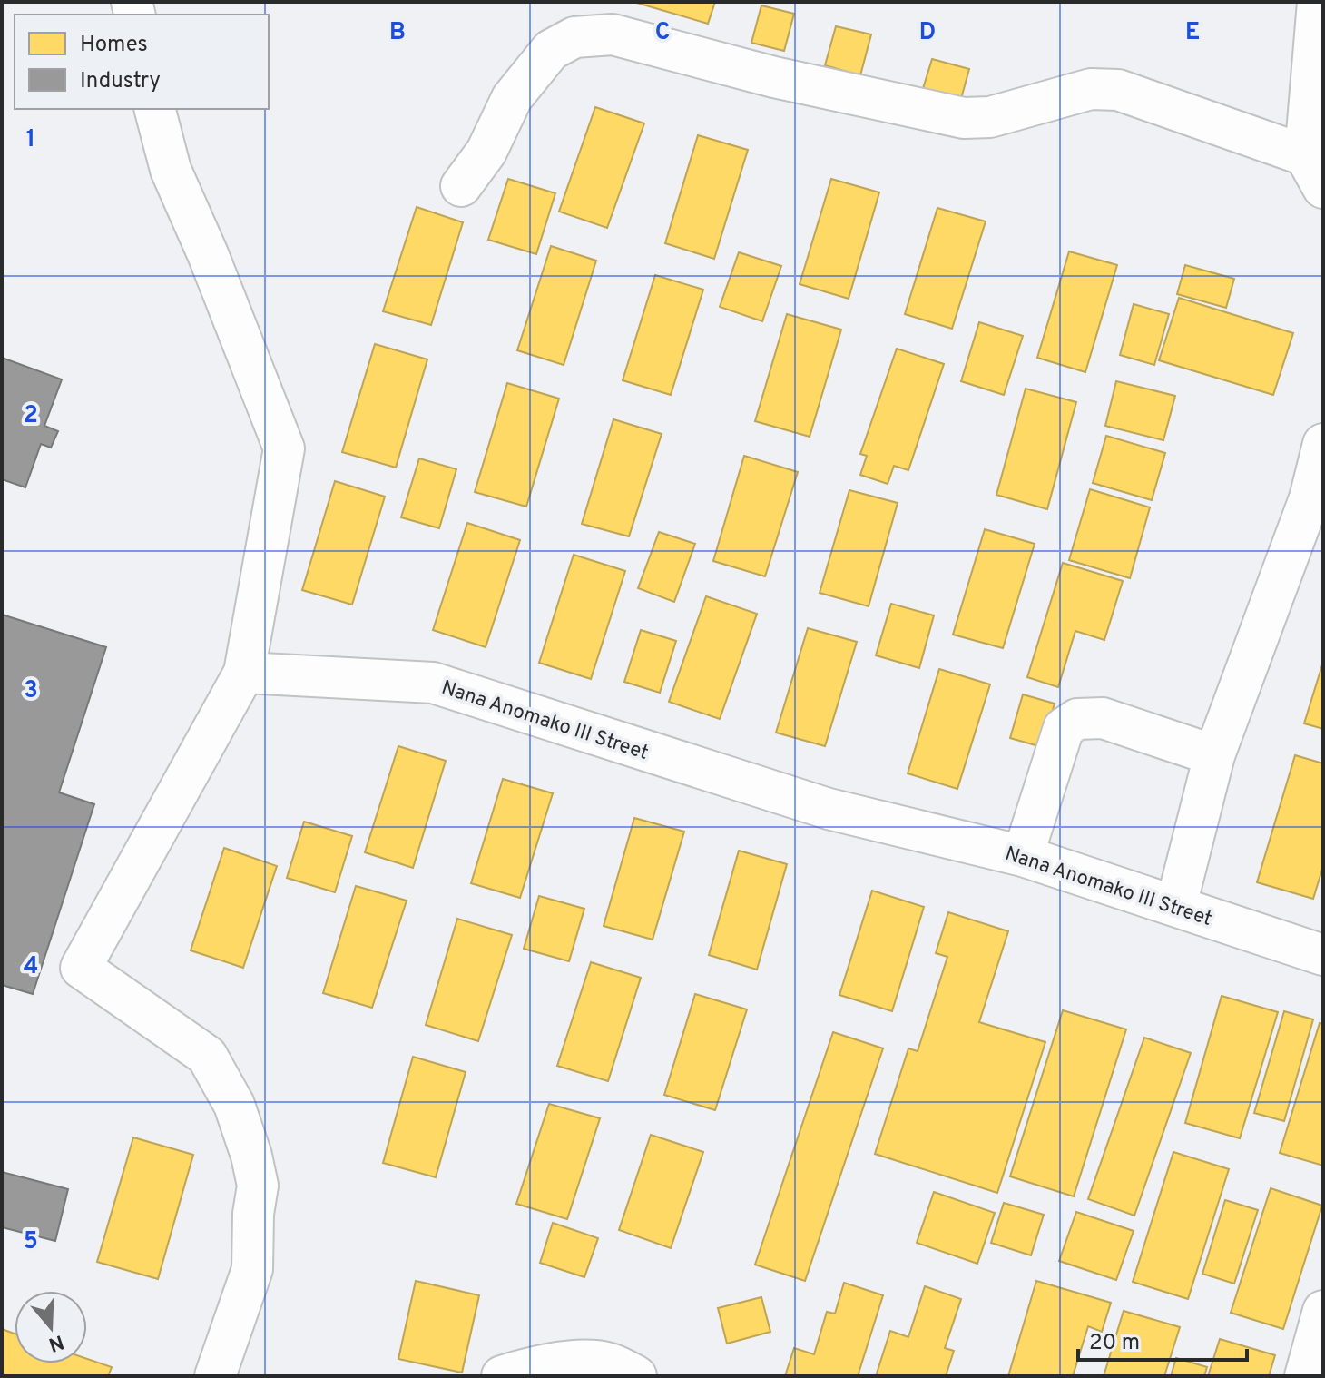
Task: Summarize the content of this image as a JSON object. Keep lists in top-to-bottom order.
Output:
{
  "streets": {
    "street": ["Nana Anomako III Street"]
  },
  "legend": ["Homes", "Industry"],
  "scale_bar": "20 m",
  "north": "bottom",
  "grid": {
    "columns": [
      "B",
      "C",
      "D",
      "E"
    ],
    "rows": [
      "1",
      "2",
      "3",
      "4",
      "5"
    ]
  }
}
